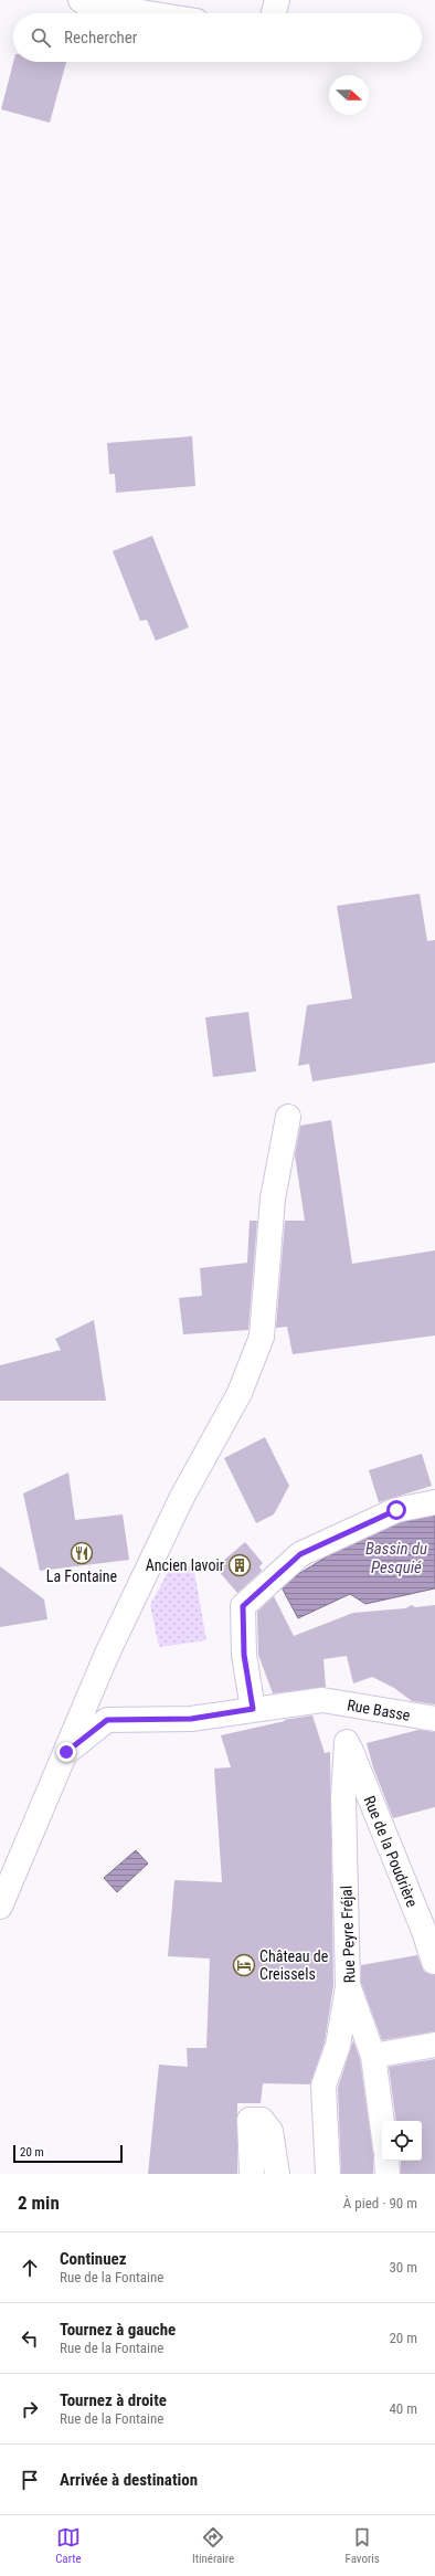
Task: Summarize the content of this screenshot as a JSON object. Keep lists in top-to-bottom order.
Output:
{
  "streets": {
    "street": ["Rue Basse", "Rue de la Poudrière", "Rue Peyre Fréjal"]
  },
  "crossings": [
    ["Rue de la Poudrière", "Rue Peyre Fréjal"]
  ],
  "water": ["Bassin du Pesquié"],
  "places": {
    "restaurant": ["La Fontaine"],
    "building": ["Ancien lavoir"],
    "hotel": ["Château de Creissels"]
  },
  "scale_bar": "20 m",
  "north": "right",
  "page": {
    "search": "Rechercher",
    "scale": "20 m",
    "heading": ["2 min", "À pied · 90 m"],
    "list": [
      ["Continuez", "Rue de la Fontaine", "30 m"],
      ["Tournez à gauche", "Rue de la Fontaine", "20 m"],
      ["Tournez à droite", "Rue de la Fontaine", "40 m"],
      "Arrivée à destination"
    ],
    "nav": ["Carte", "Itinéraire", "Favoris"]
  }
}
